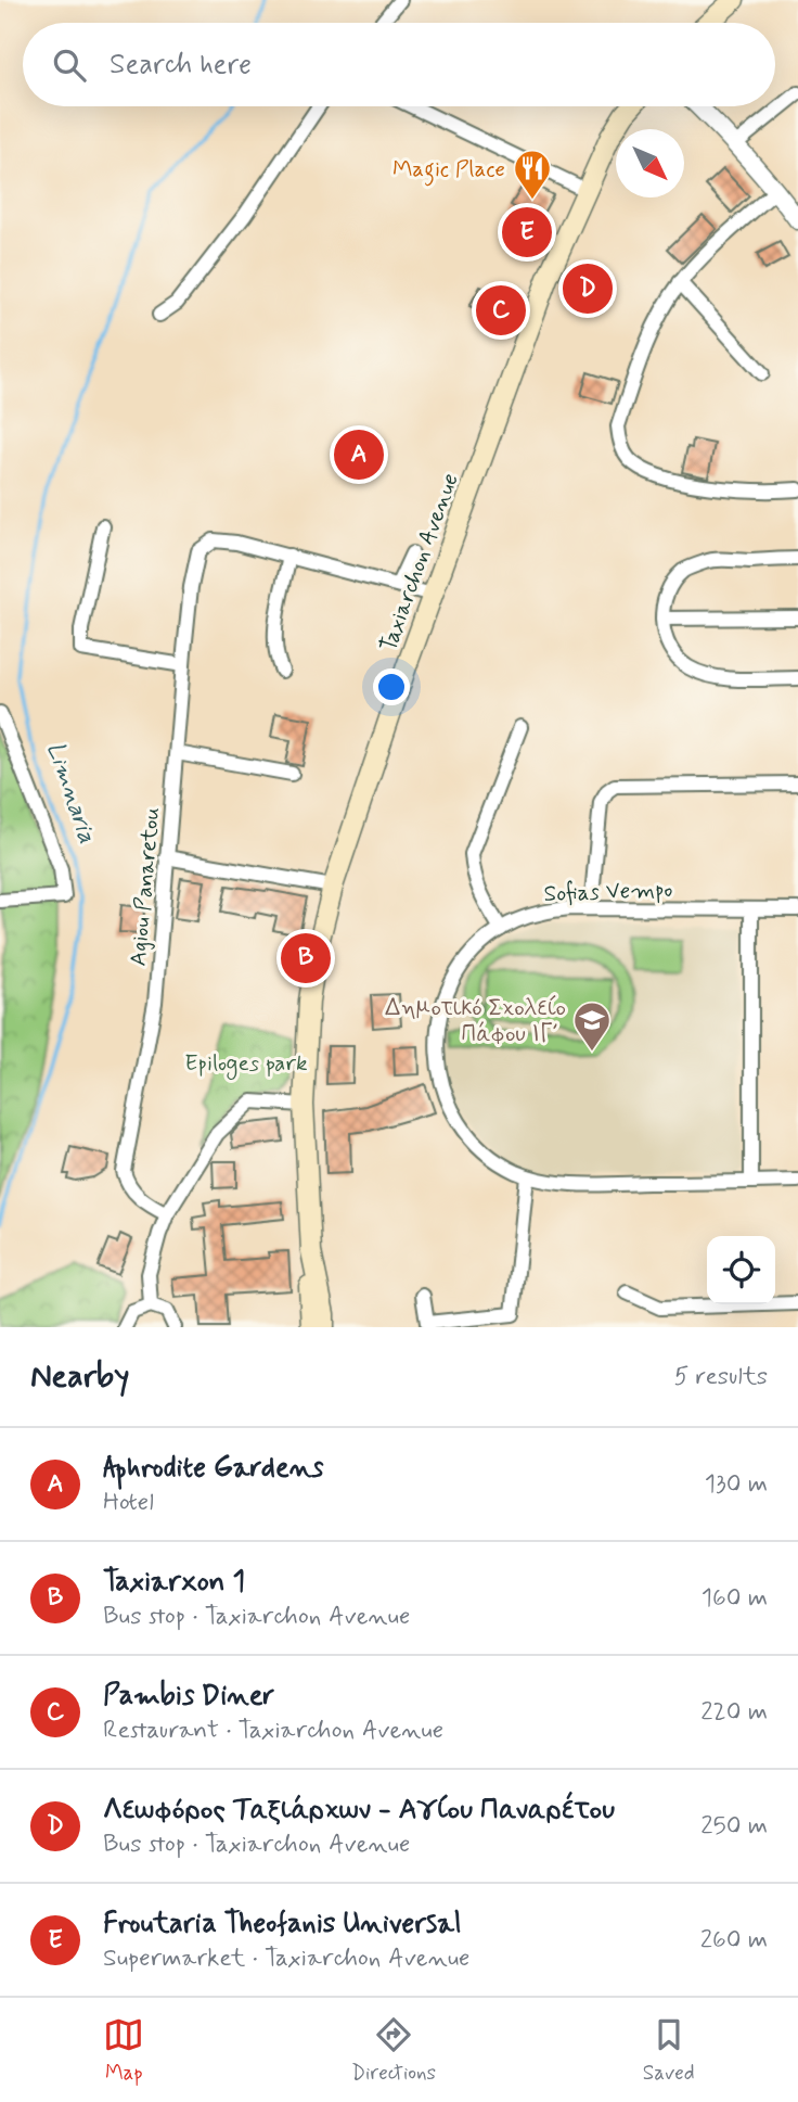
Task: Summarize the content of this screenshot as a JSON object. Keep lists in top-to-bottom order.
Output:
{
  "streets": {
    "main road": ["Taxiarchon Avenue"],
    "street": ["Agiou Panaretou", "Sofias Vempo"]
  },
  "water": ["Limnaria"],
  "parks": ["Epiloges park"],
  "places": {
    "restaurant": ["Magic Place"],
    "school or university": ["Δημοτικό Σχολείο Πάφου ΙΓ΄"]
  },
  "north": "bottom right",
  "page": {
    "search": "Search here",
    "pins": [
      "E",
      "D",
      "C",
      "A",
      "B"
    ],
    "heading": ["Nearby", "5 results"],
    "list": [
      {
        "mark": "A",
        "name": "Aphrodite Gardens",
        "note": "Hotel",
        "value": "130 m"
      },
      {
        "mark": "B",
        "name": "Taxiarxon 1",
        "note": "Bus stop · Taxiarchon Avenue",
        "value": "160 m"
      },
      {
        "mark": "C",
        "name": "Pambis Diner",
        "note": "Restaurant · Taxiarchon Avenue",
        "value": "220 m"
      },
      {
        "mark": "D",
        "name": "Λεωφόρος Ταξιάρχων - Αγίου Παναρέτου",
        "note": "Bus stop · Taxiarchon Avenue",
        "value": "250 m"
      },
      {
        "mark": "E",
        "name": "Froutaria Theofanis Universal",
        "note": "Supermarket · Taxiarchon Avenue",
        "value": "260 m"
      }
    ],
    "nav": ["Map", "Directions", "Saved"]
  }
}
